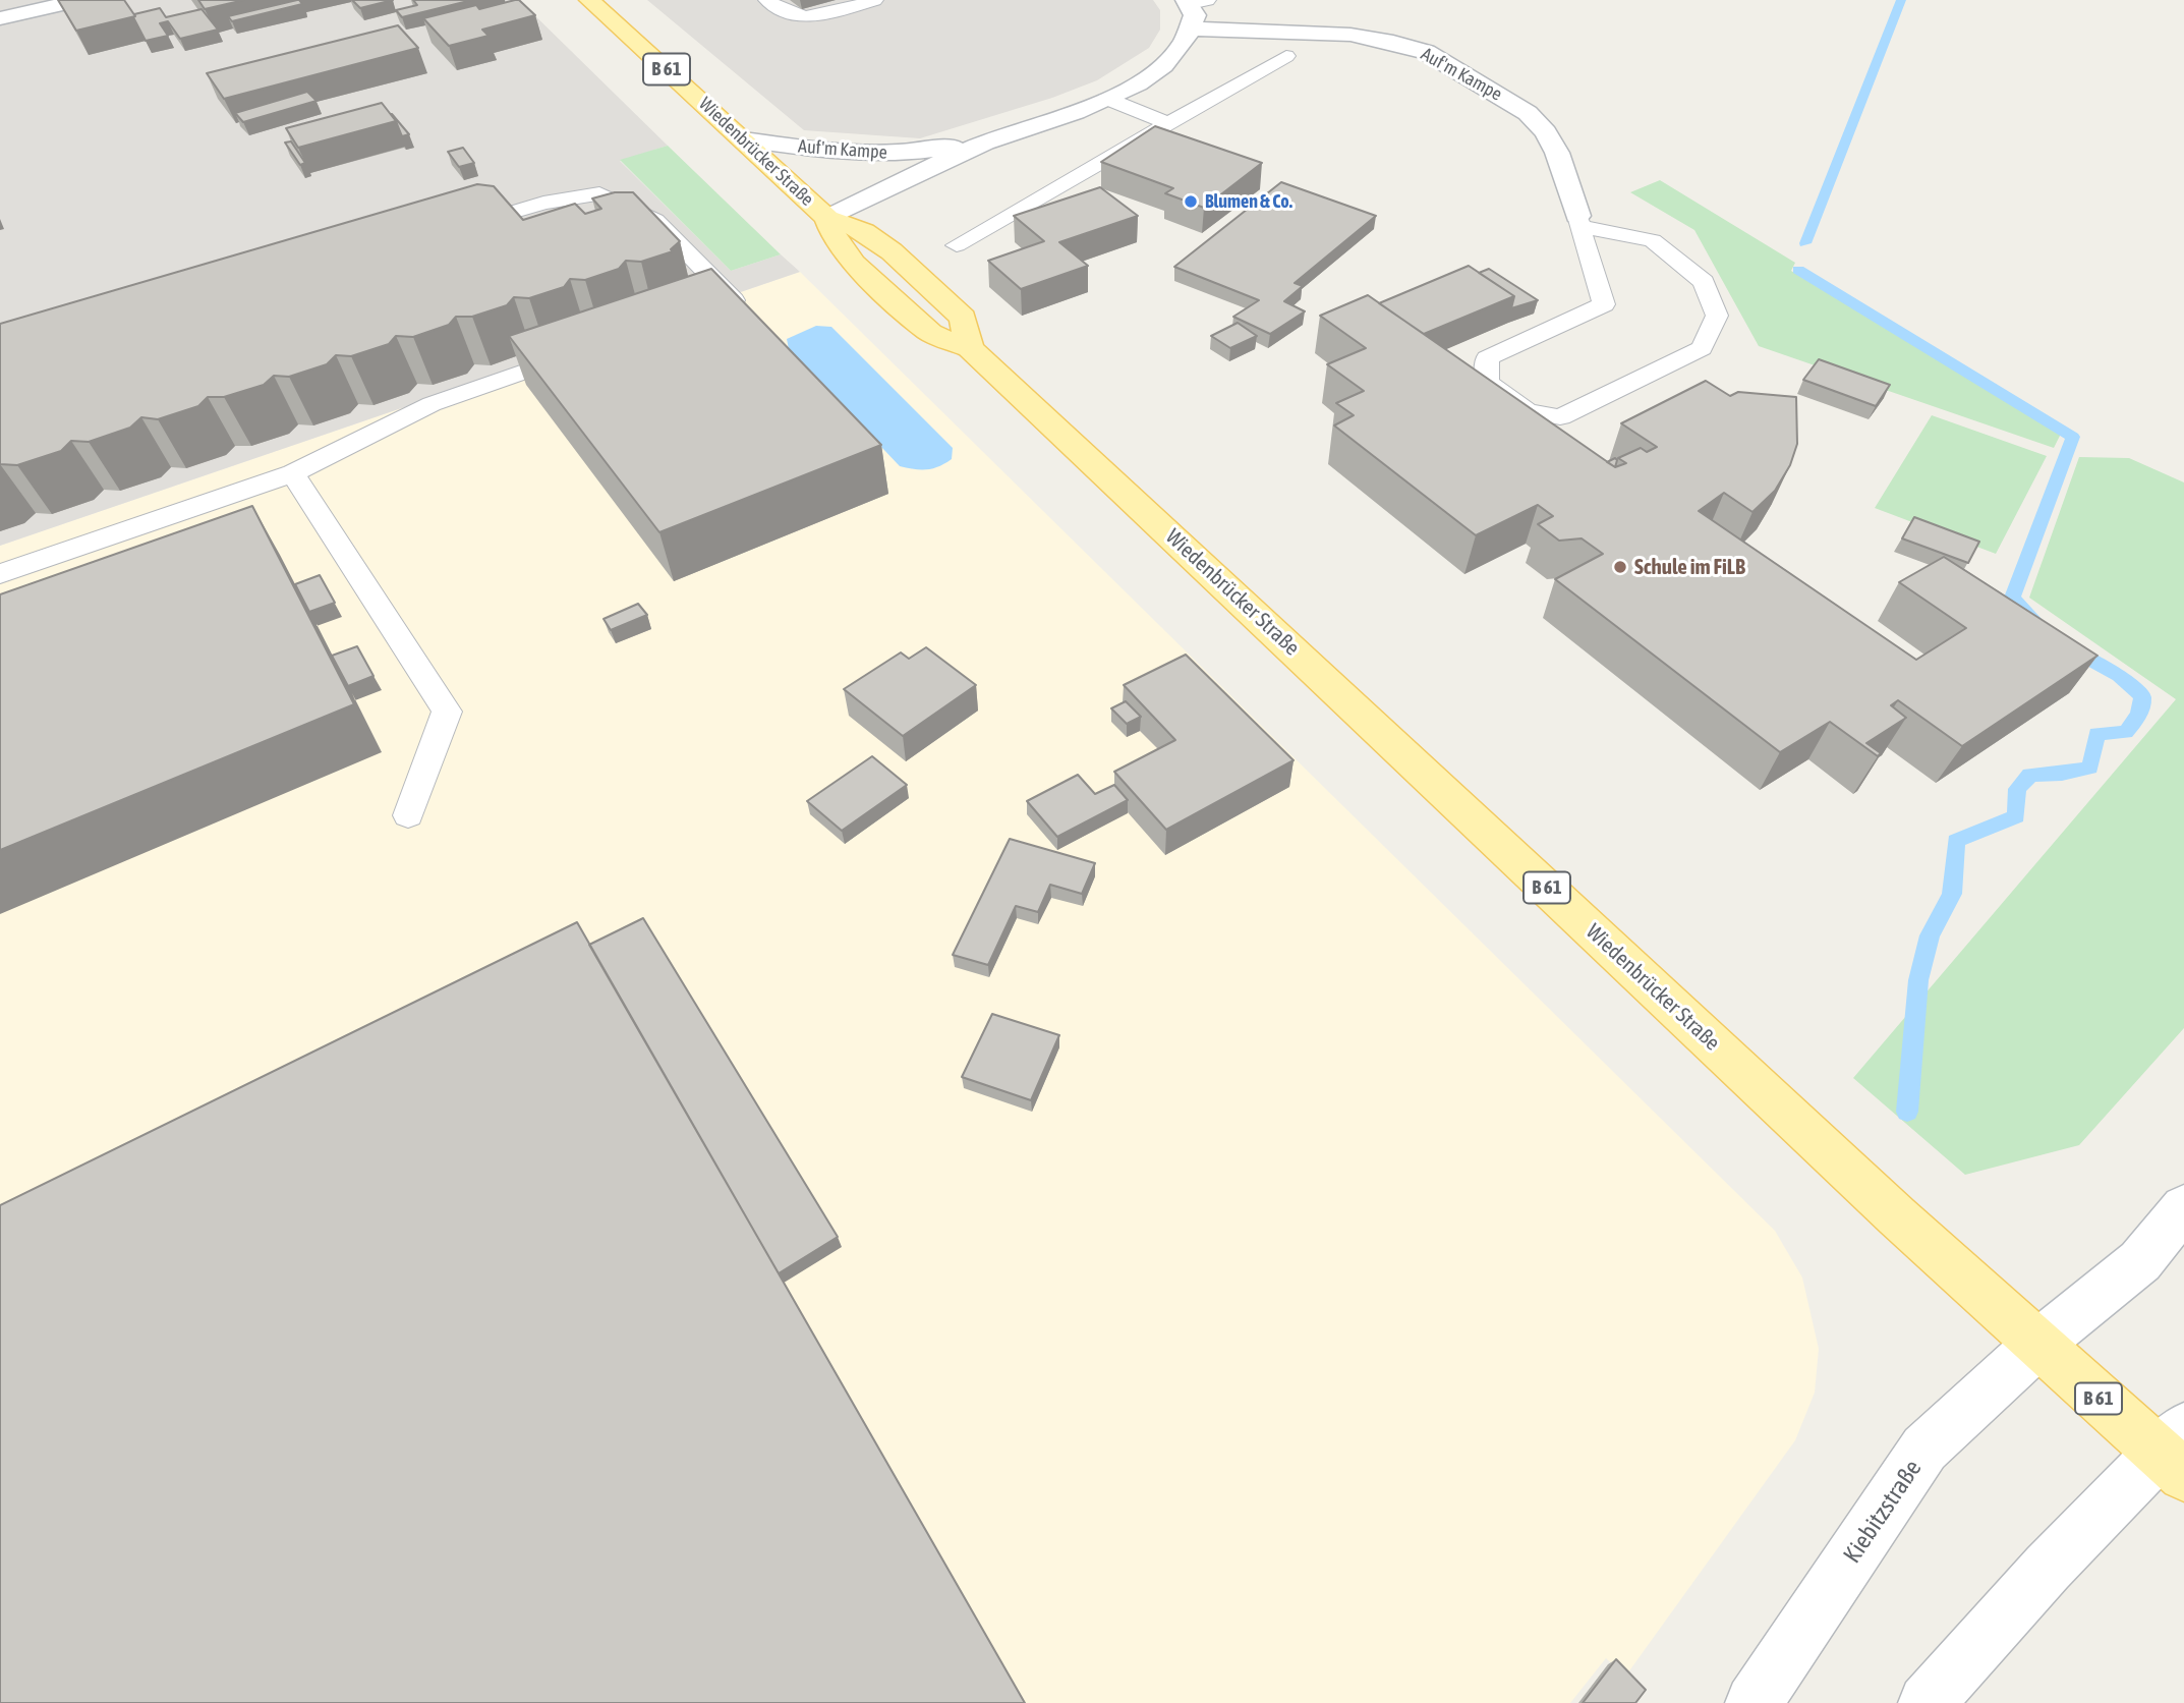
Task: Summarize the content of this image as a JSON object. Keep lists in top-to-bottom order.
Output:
{
  "streets": {
    "main road": ["B 61", "Wiedenbrücker Straße"],
    "street": ["Auf'm Kampe", "Kiebitzstraße"]
  },
  "crossings": [
    ["Auf'm Kampe", "Wiedenbrücker Straße"],
    ["Wiedenbrücker Straße", "Kiebitzstraße"]
  ],
  "places": ["Blumen & Co.", "Schule im FiLB"]
}
